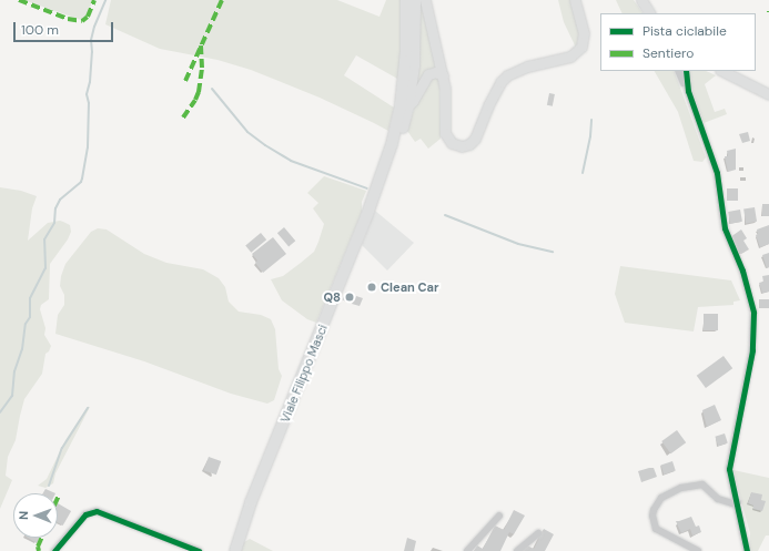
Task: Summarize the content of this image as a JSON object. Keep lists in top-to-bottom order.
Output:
{
  "streets": {
    "main road": ["Viale Filippo Masci"]
  },
  "places": ["Clean Car", "Q8"],
  "legend": ["Pista ciclabile", "Sentiero"],
  "scale_bar": "100 m",
  "north": "left"
}
